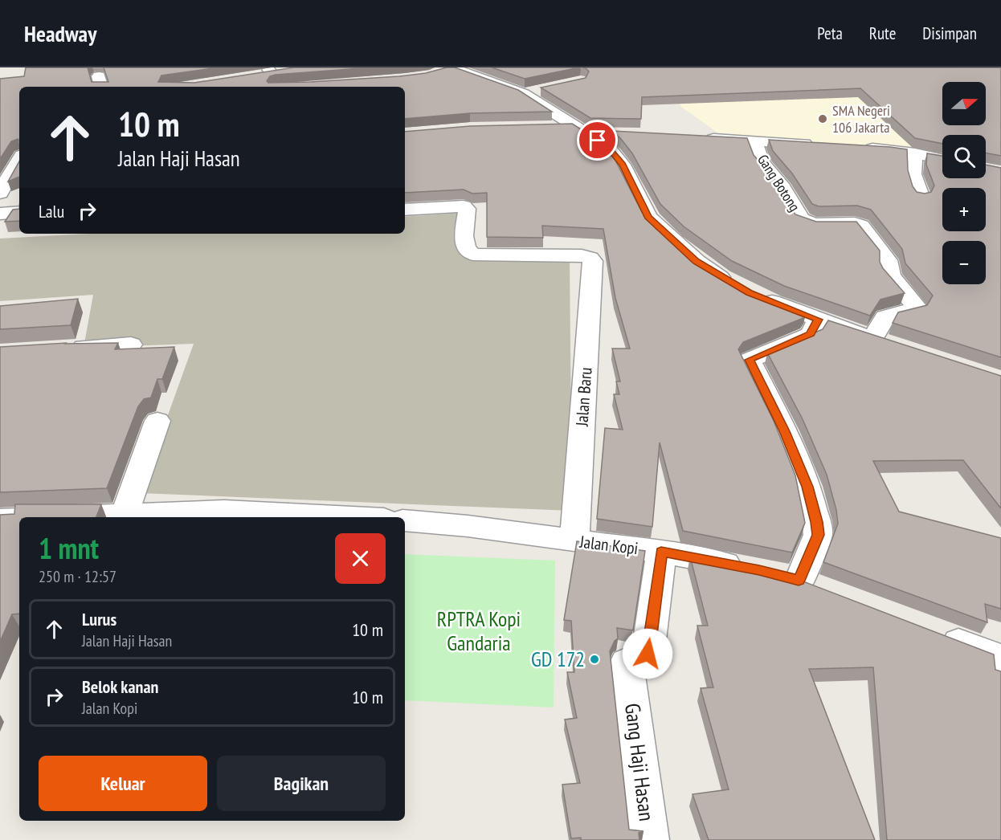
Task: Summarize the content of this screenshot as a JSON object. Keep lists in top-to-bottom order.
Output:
{
  "streets": {
    "street": [
      "Gang Botong",
      "Jalan Baru",
      "Jalan Kopi",
      "Gang Haji Hasan"
    ]
  },
  "crossings": [
    ["Gang Botong", "Jalan Kopi"],
    ["Jalan Baru", "Jalan Kopi"],
    ["Jalan Kopi", "Gang Haji Hasan"]
  ],
  "parks": ["RPTRA Kopi Gandaria"],
  "places": ["SMA Negeri 106 Jakarta", "GD 172"],
  "north": "right",
  "page": {
    "header": "Headway",
    "nav": ["Peta", "Rute", "Disimpan"],
    "map_buttons": ["+", "−"],
    "turn": ["10 m", "Jalan Haji Hasan"],
    "then": "Lalu",
    "heading": ["1 mnt", "250 m · 12:57"],
    "list": [
      {
        "name": "Lurus",
        "note": "Jalan Haji Hasan",
        "value": "10 m"
      },
      {
        "name": "Belok kanan",
        "note": "Jalan Kopi",
        "value": "10 m"
      }
    ],
    "buttons": ["Keluar", "Bagikan"]
  }
}
